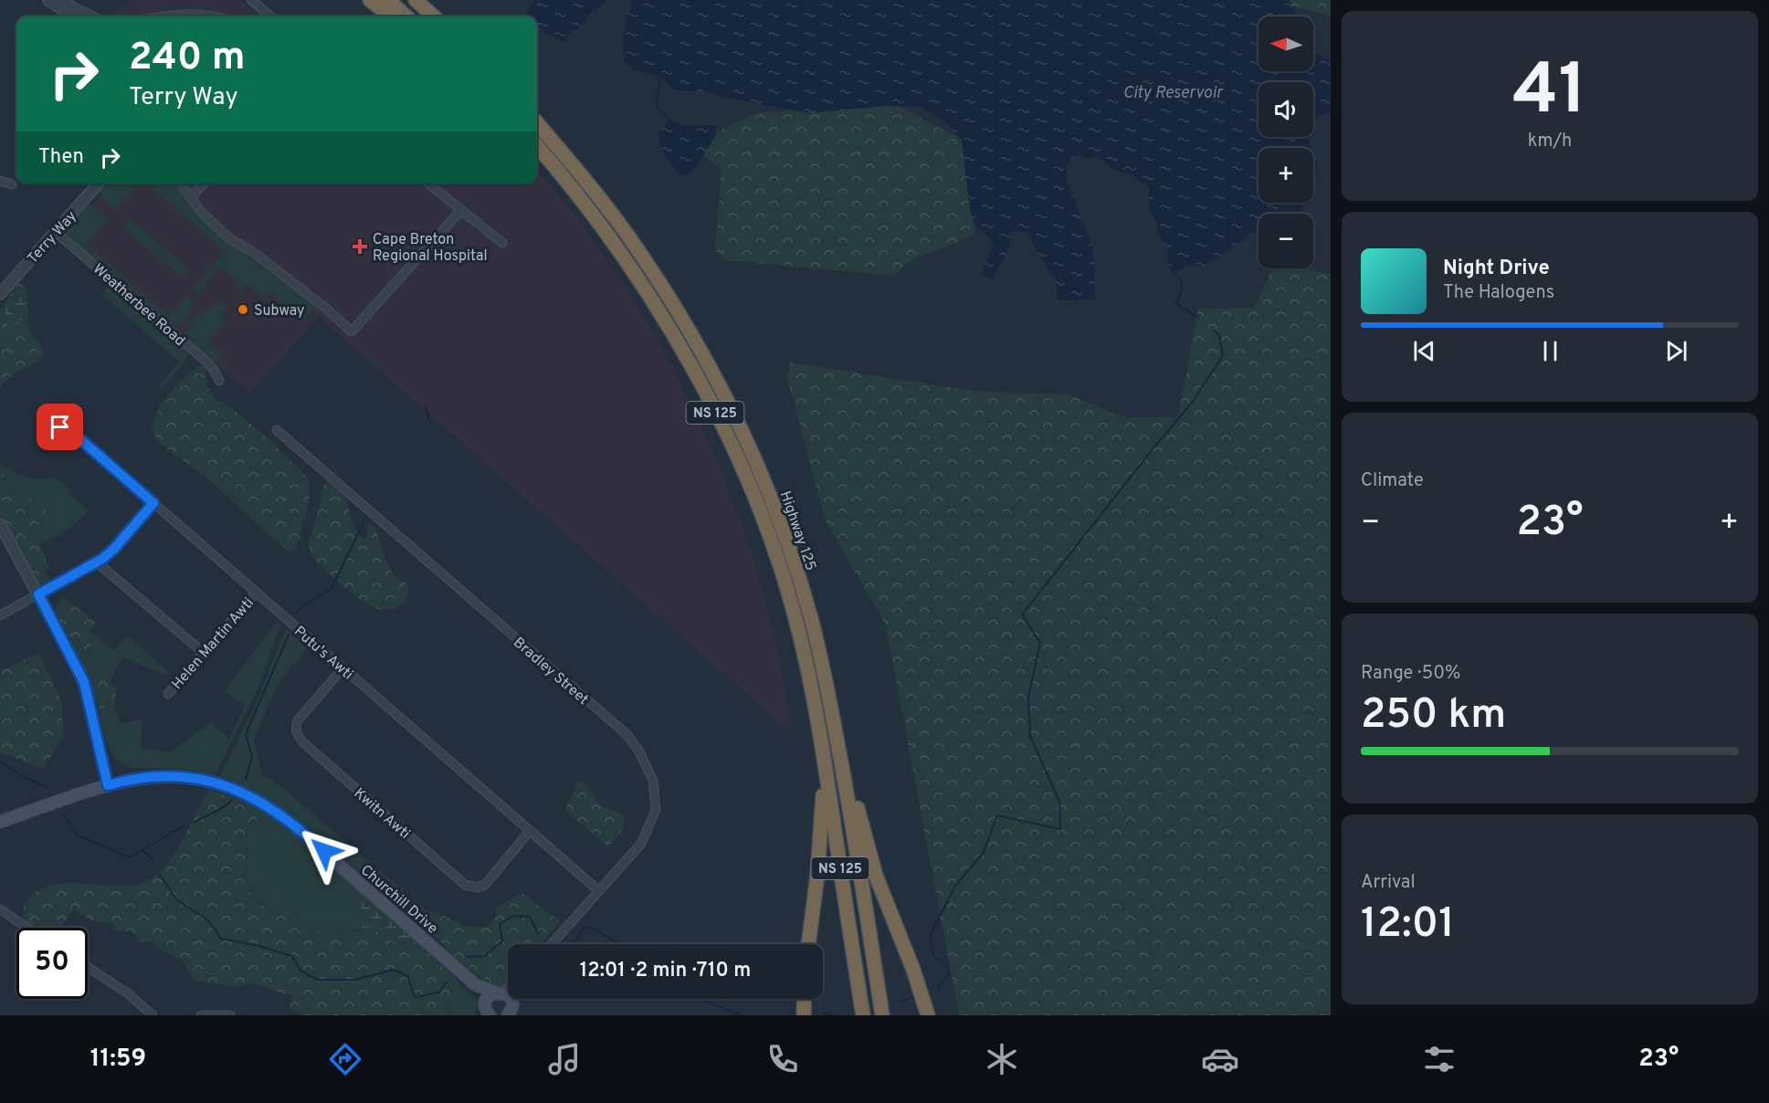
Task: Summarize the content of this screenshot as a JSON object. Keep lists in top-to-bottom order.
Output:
{
  "streets": {
    "highway": ["NS 125", "Highway 125"],
    "main road": ["Churchill Drive"],
    "street": [
      "Terry Way",
      "Weatherbee Road",
      "Helen Martin Awti",
      "Putu's Awti",
      "Bradley Street",
      "Kwitn Awti"
    ]
  },
  "crossings": [
    ["Terry Way", "Weatherbee Road"],
    ["Helen Martin Awti", "Putu's Awti"],
    ["Putu's Awti", "Bradley Street"],
    ["Putu's Awti", "Kwitn Awti"]
  ],
  "water": ["City Reservoir"],
  "places": {
    "health": ["Cape Breton Regional Hospital"],
    "other": ["Subway"]
  },
  "north": "left",
  "page": {
    "tile": [
      ["41", "km/h"],
      "Climate",
      ["Range · 50%", "250 km"],
      ["Arrival", "12:01"]
    ],
    "map_buttons": ["+", "−"],
    "turn": ["240 m", "Terry Way"],
    "then": "Then",
    "song": ["Night Drive", "The Halogens"],
    "heat": ["−", "23°", "+"],
    "limit": "50",
    "trip": "12:01 · 2 min · 710 m",
    "tabs": ["11:59", "23°"]
  }
}
